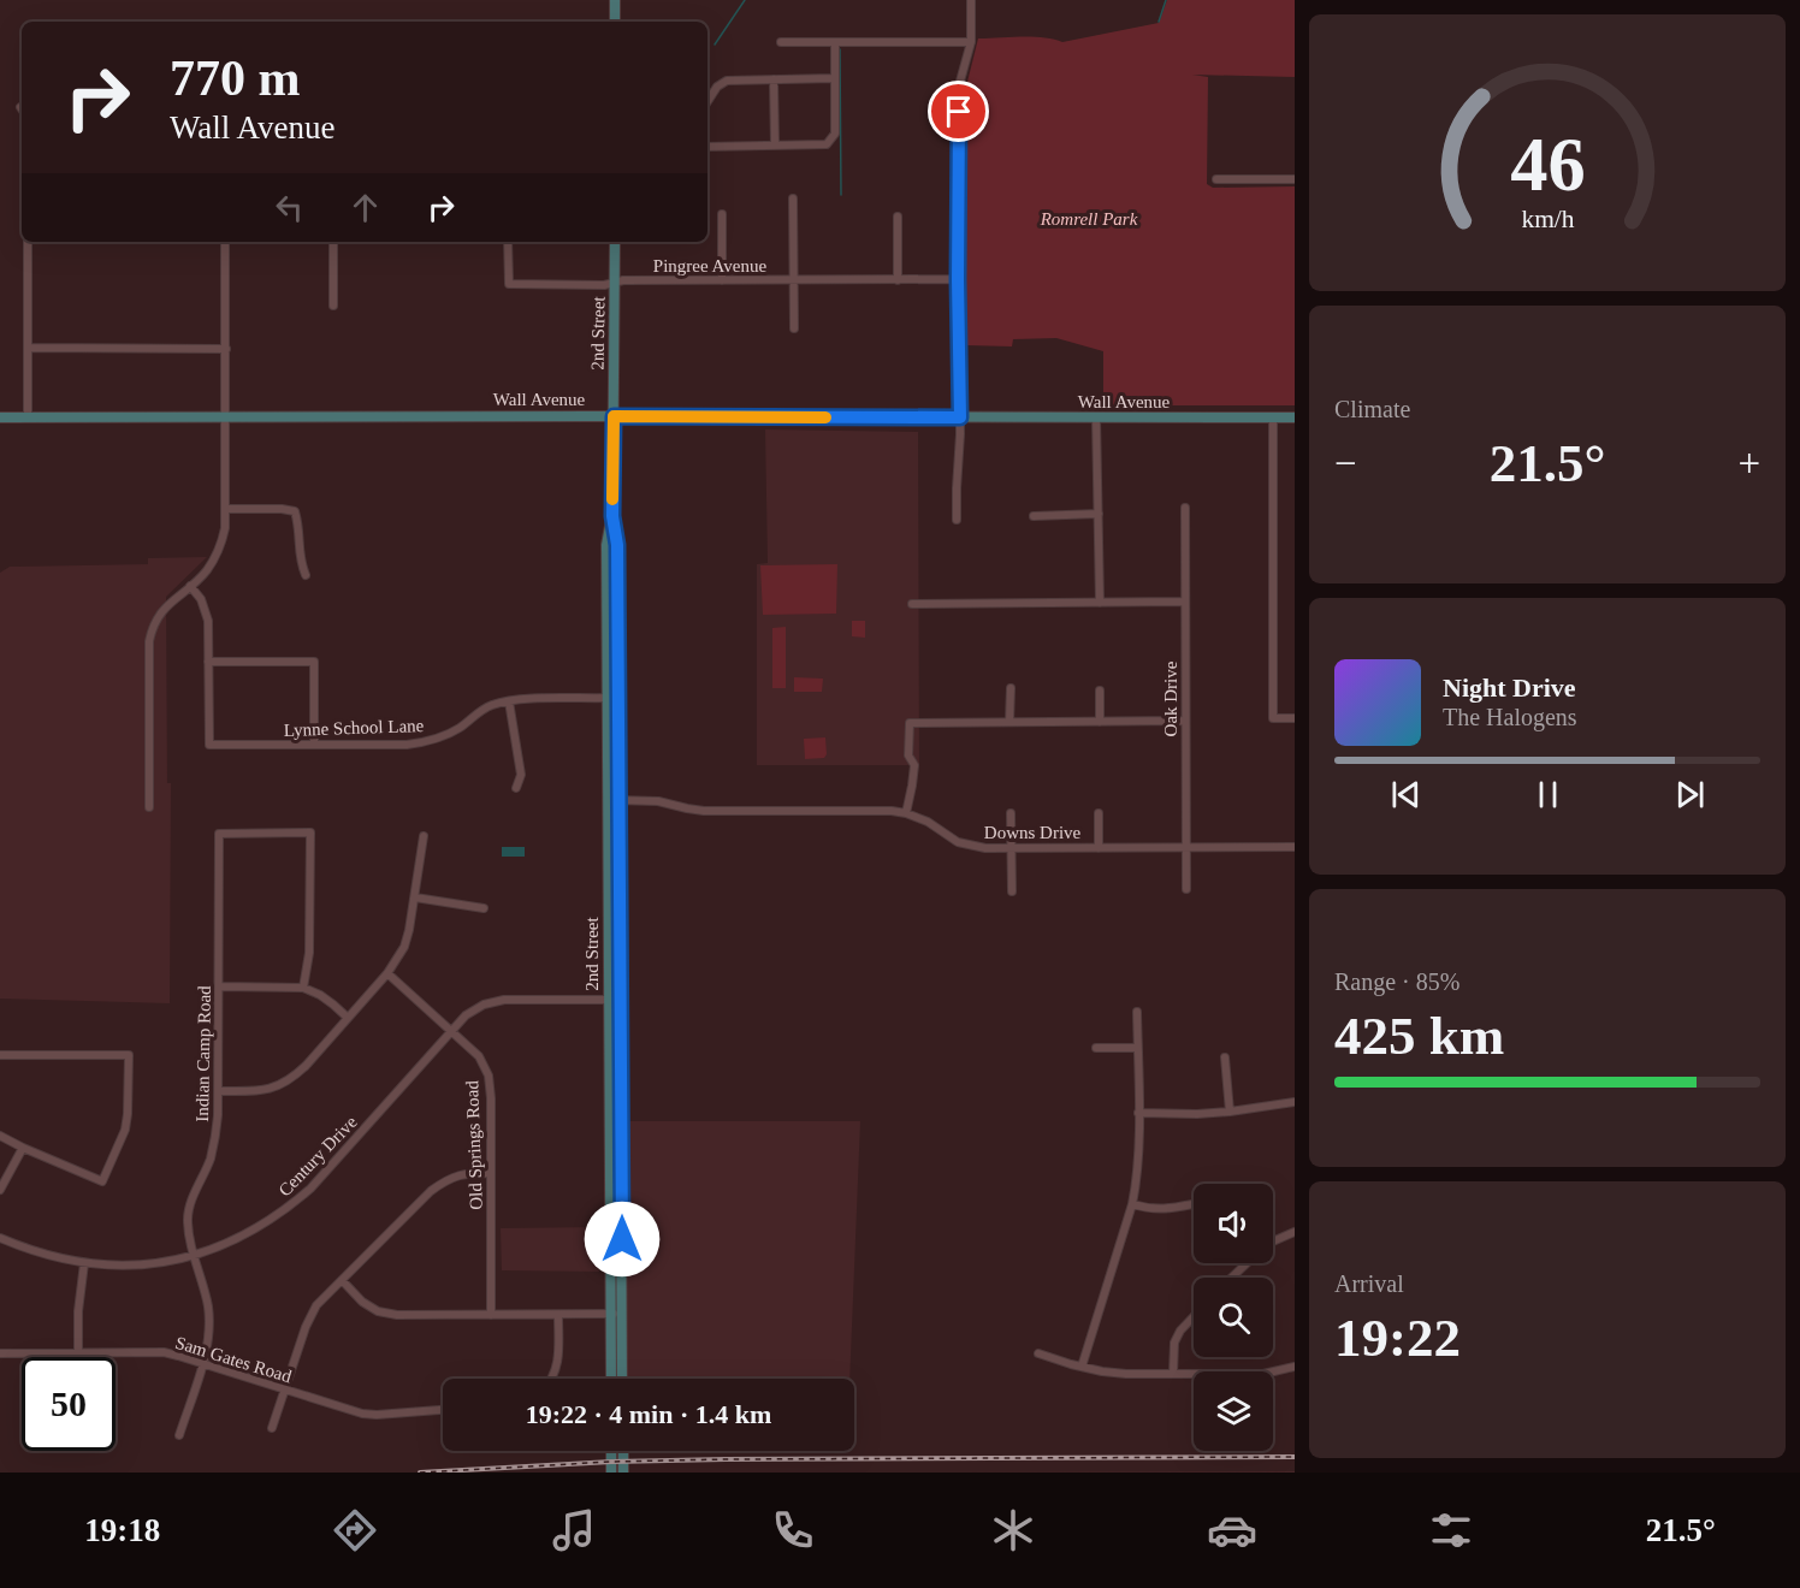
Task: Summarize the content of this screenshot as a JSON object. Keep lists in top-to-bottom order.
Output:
{
  "streets": {
    "main road": ["2nd Street", "Wall Avenue"],
    "street": [
      "Pingree Avenue",
      "Oak Drive",
      "Lynne School Lane",
      "Downs Drive",
      "Indian Camp Road",
      "Old Springs Road",
      "Century Drive",
      "Sam Gates Road"
    ]
  },
  "crossings": [
    ["Pingree Avenue", "2nd Street"],
    ["2nd Street", "Wall Avenue"],
    ["2nd Street", "Lynne School Lane"],
    ["2nd Street", "Downs Drive"],
    ["2nd Street", "Century Drive"],
    ["Oak Drive", "Downs Drive"],
    ["Indian Camp Road", "Century Drive"],
    ["Indian Camp Road", "Sam Gates Road"],
    ["Old Springs Road", "Century Drive"]
  ],
  "parks": ["Romrell Park"],
  "page": {
    "turn": ["770 m", "Wall Avenue"],
    "tile": [
      "Climate",
      ["Range · 85%", "425 km"],
      ["Arrival", "19:22"]
    ],
    "heat": ["−", "21.5°", "+"],
    "song": ["Night Drive", "The Halogens"],
    "limit": "50",
    "trip": "19:22 · 4 min · 1.4 km",
    "tabs": ["19:18", "21.5°"],
    "gauge": ["46", "km/h"]
  }
}
